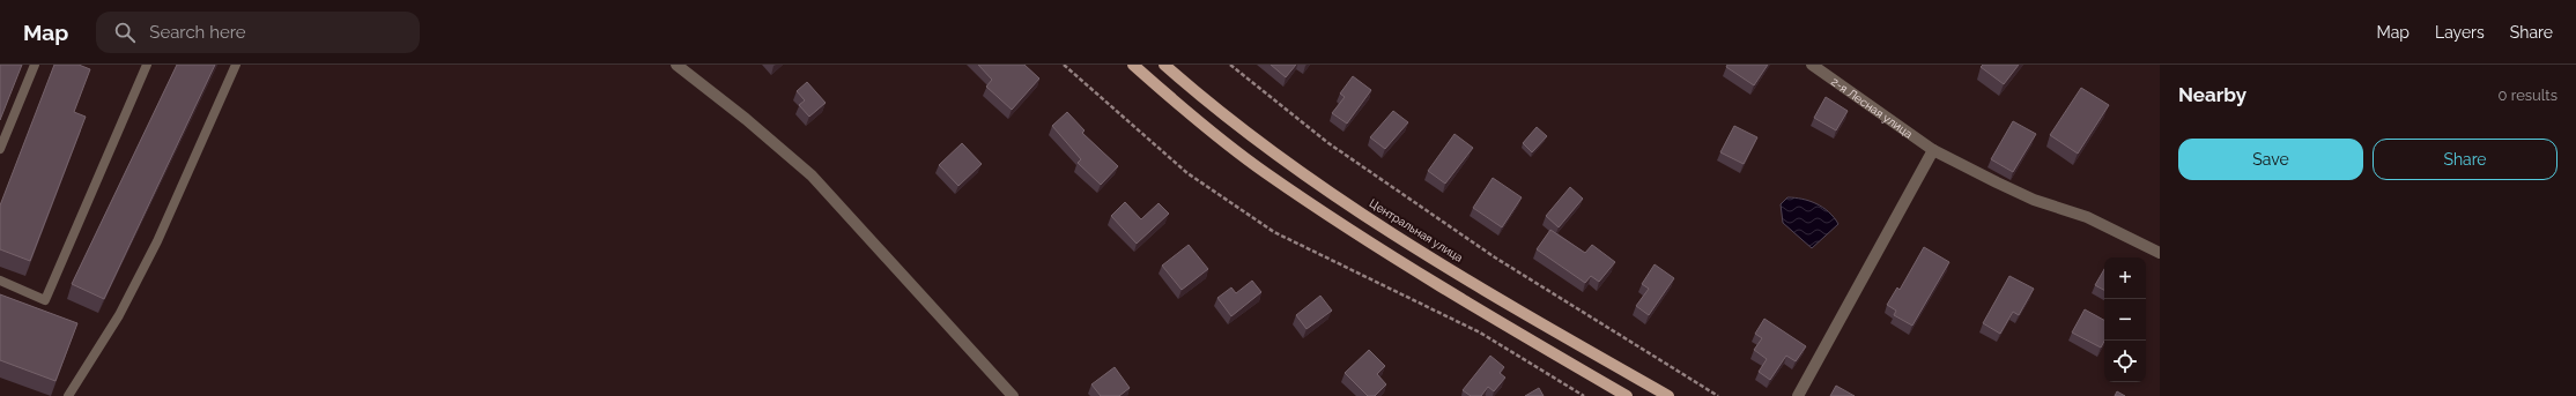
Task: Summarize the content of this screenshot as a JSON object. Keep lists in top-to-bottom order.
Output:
{
  "streets": {
    "main road": ["Центральная улица"],
    "street": ["2-я Лесная улица"]
  },
  "page": {
    "header": "Map",
    "search": "Search here",
    "nav": ["Map", "Layers", "Share"],
    "heading": ["Nearby", "0 results"],
    "buttons": ["Save", "Share"],
    "map_buttons": ["+", "−"]
  }
}
